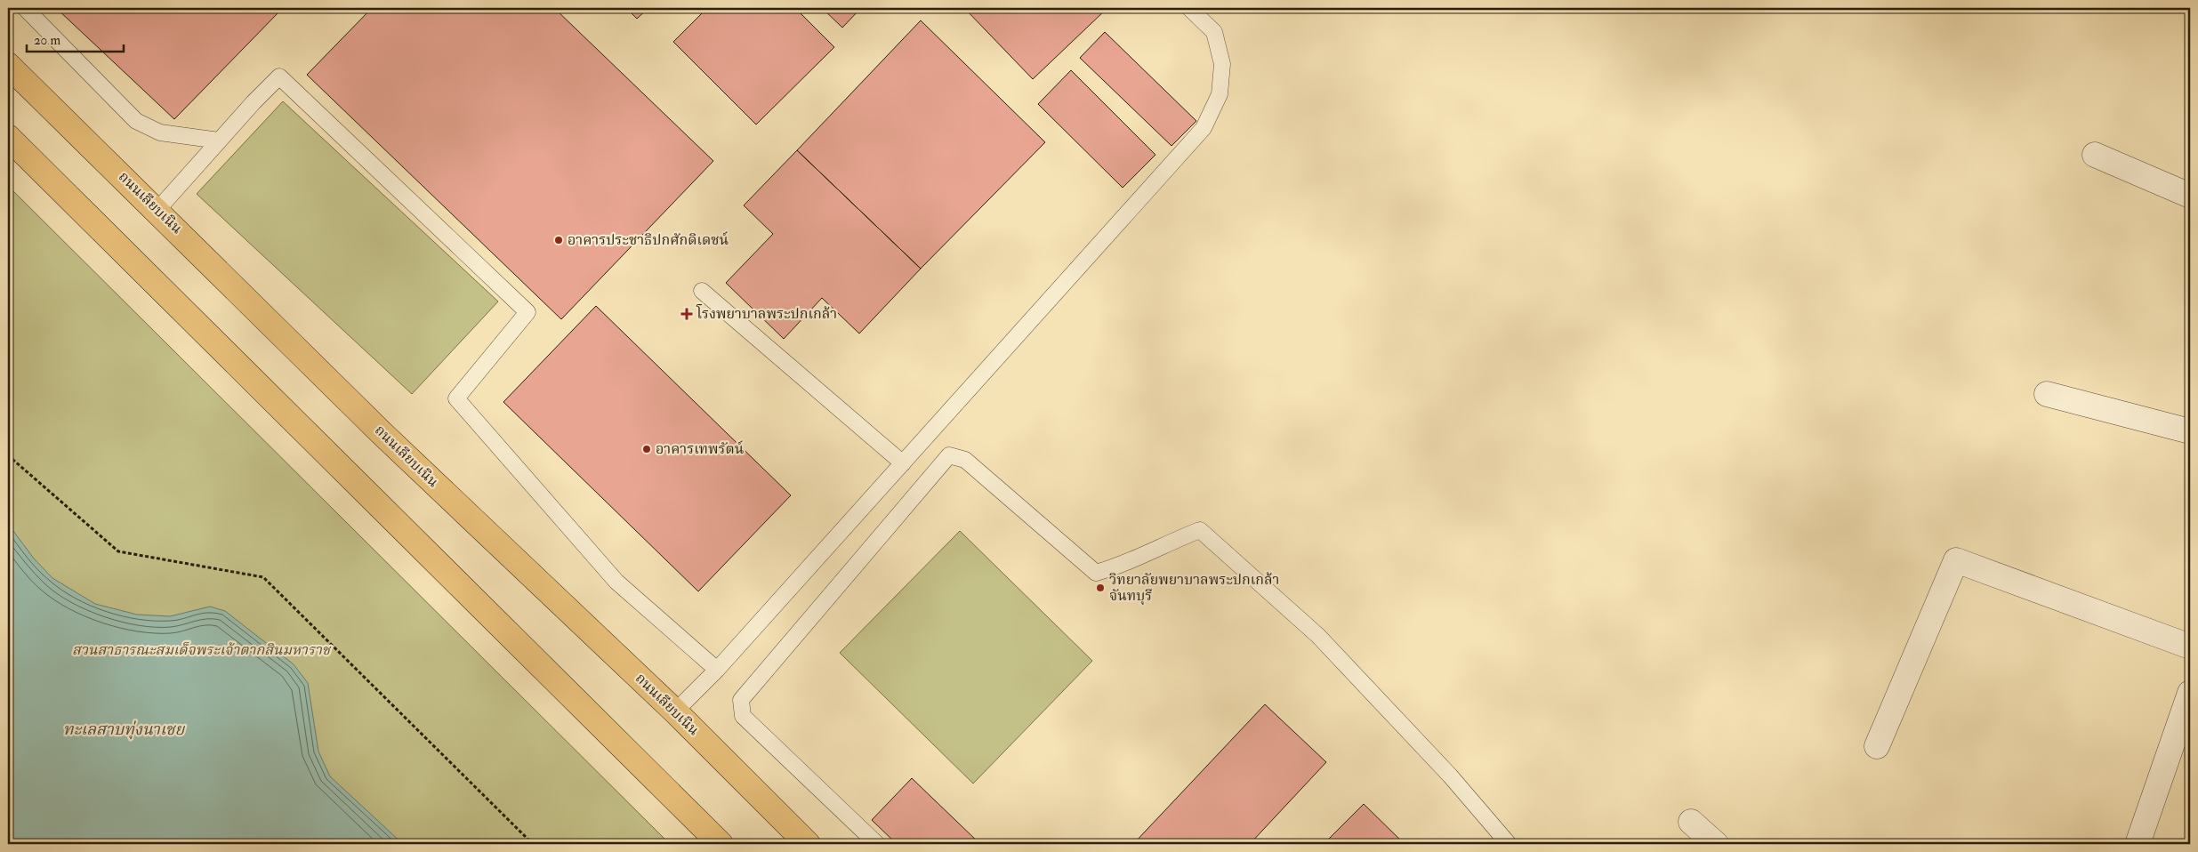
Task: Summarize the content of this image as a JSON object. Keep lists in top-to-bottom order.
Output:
{
  "streets": {
    "main road": ["ถนนเลียบเนิน"]
  },
  "water": ["ทะเลสาบทุ่งนาเชย"],
  "parks": ["สวนสาธารณะสมเด็จพระเจ้าตากสินมหาราช"],
  "places": {
    "other": ["อาคารประชาธิปกศักดิเดชน์", "อาคารเทพรัตน์", "วิทยาลัยพยาบาลพระปกเกล้า จันทบุรี"],
    "health": ["โรงพยาบาลพระปกเกล้า"]
  },
  "scale_bar": "20 m"
}
